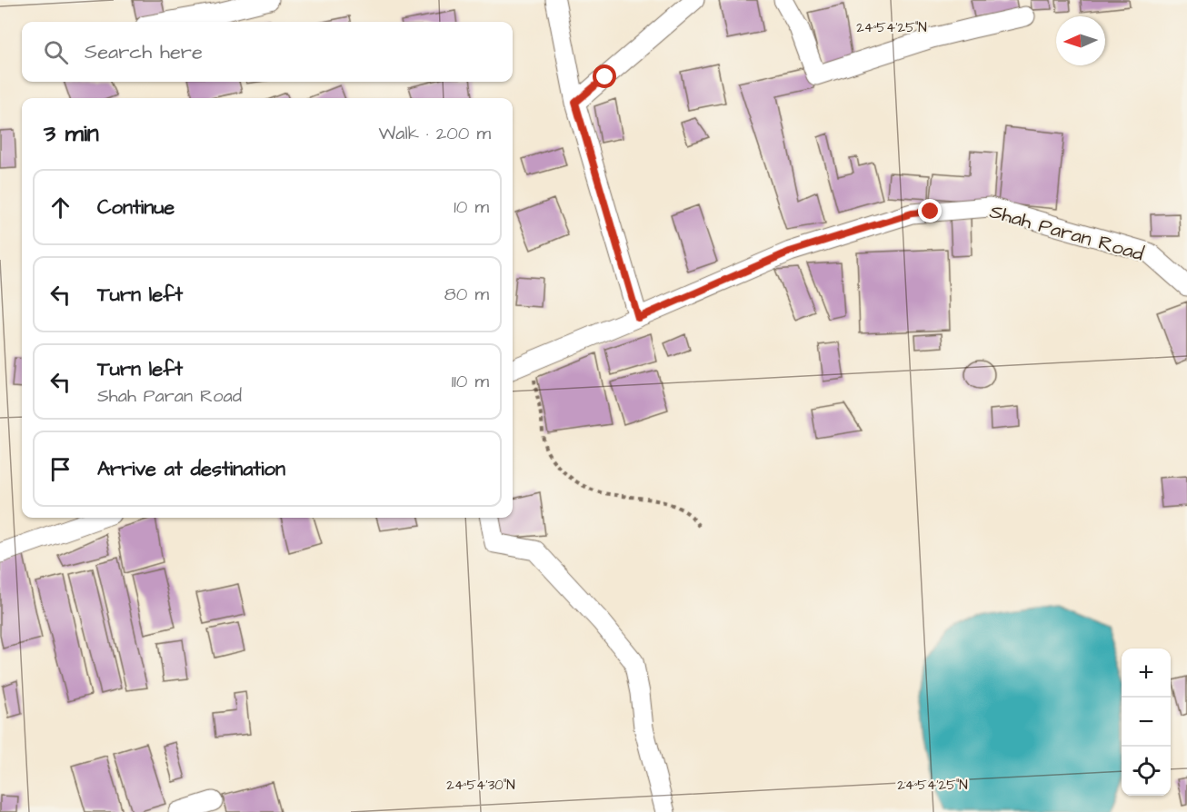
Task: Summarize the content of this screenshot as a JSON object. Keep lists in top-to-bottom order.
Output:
{
  "streets": {
    "street": ["Shah Paran Road"]
  },
  "north": "left",
  "page": {
    "search": "Search here",
    "heading": ["3 min", "Walk · 200 m"],
    "list": [
      ["Continue", "10 m"],
      ["Turn left", "80 m"],
      ["Turn left", "Shah Paran Road", "110 m"],
      "Arrive at destination"
    ],
    "map_buttons": ["+", "−"]
  },
  "coordinates": ["24°54'25\"N", "24°54'30\"N"]
}
